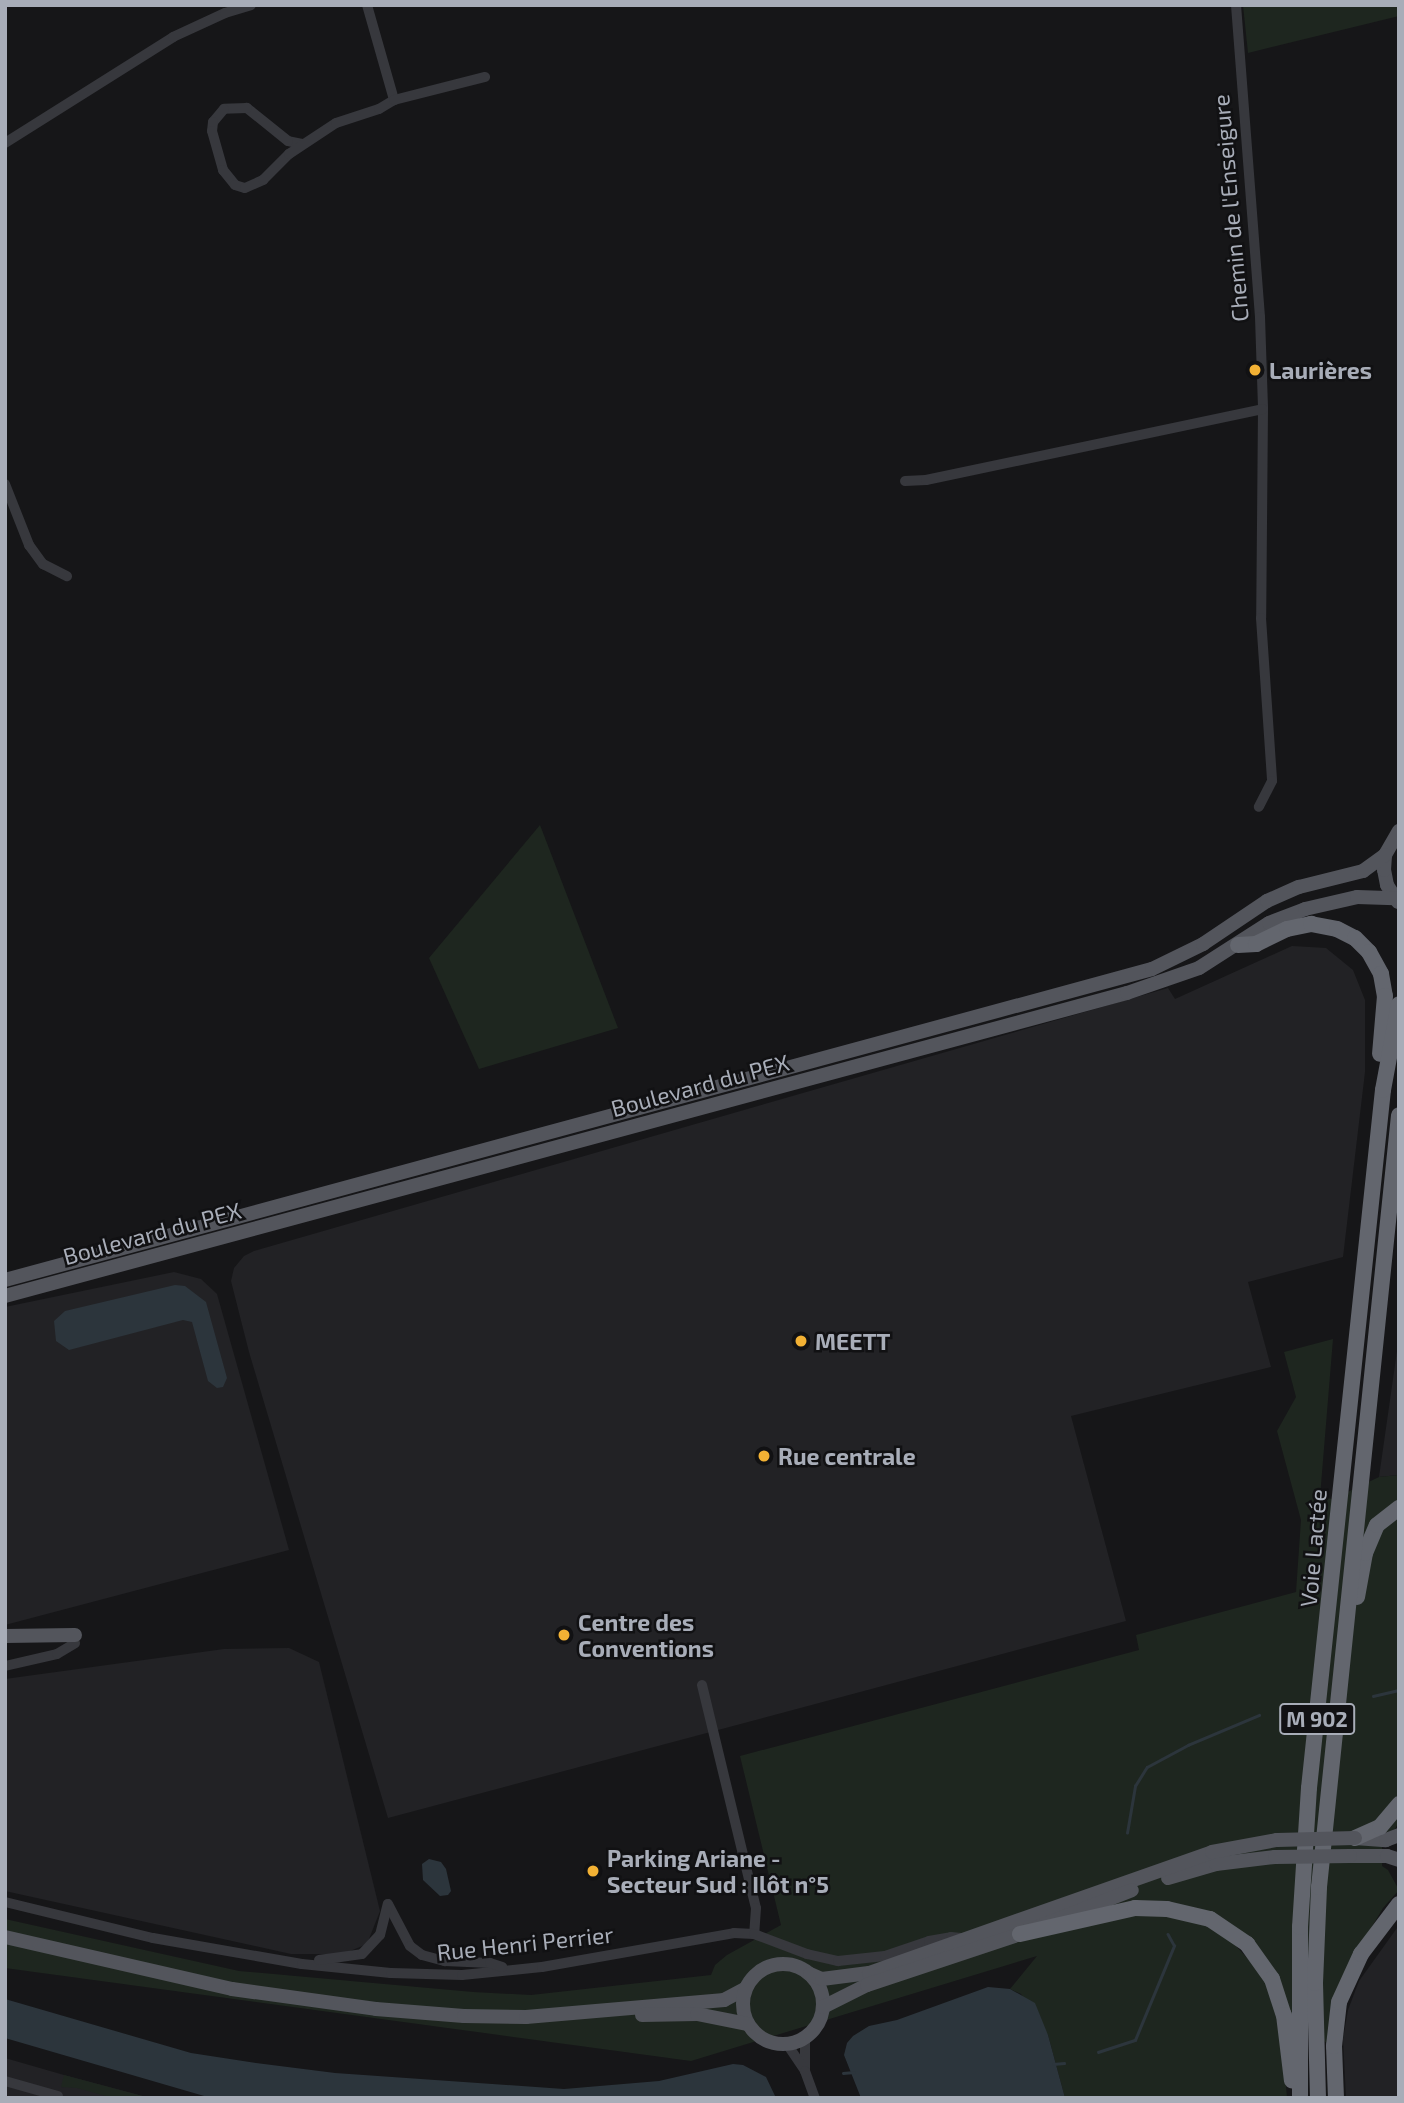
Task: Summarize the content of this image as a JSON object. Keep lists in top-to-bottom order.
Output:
{
  "streets": {
    "highway": ["Voie Lactée", "M 902"],
    "main road": ["Boulevard du PEX"],
    "street": ["Chemin de l'Enseigure", "Rue Henri Perrier"]
  },
  "places": [
    "Laurières",
    "MEETT",
    "Rue centrale",
    "Centre des Conventions",
    "Parking Ariane - Secteur Sud : Ilôt n°5"
  ]
}
